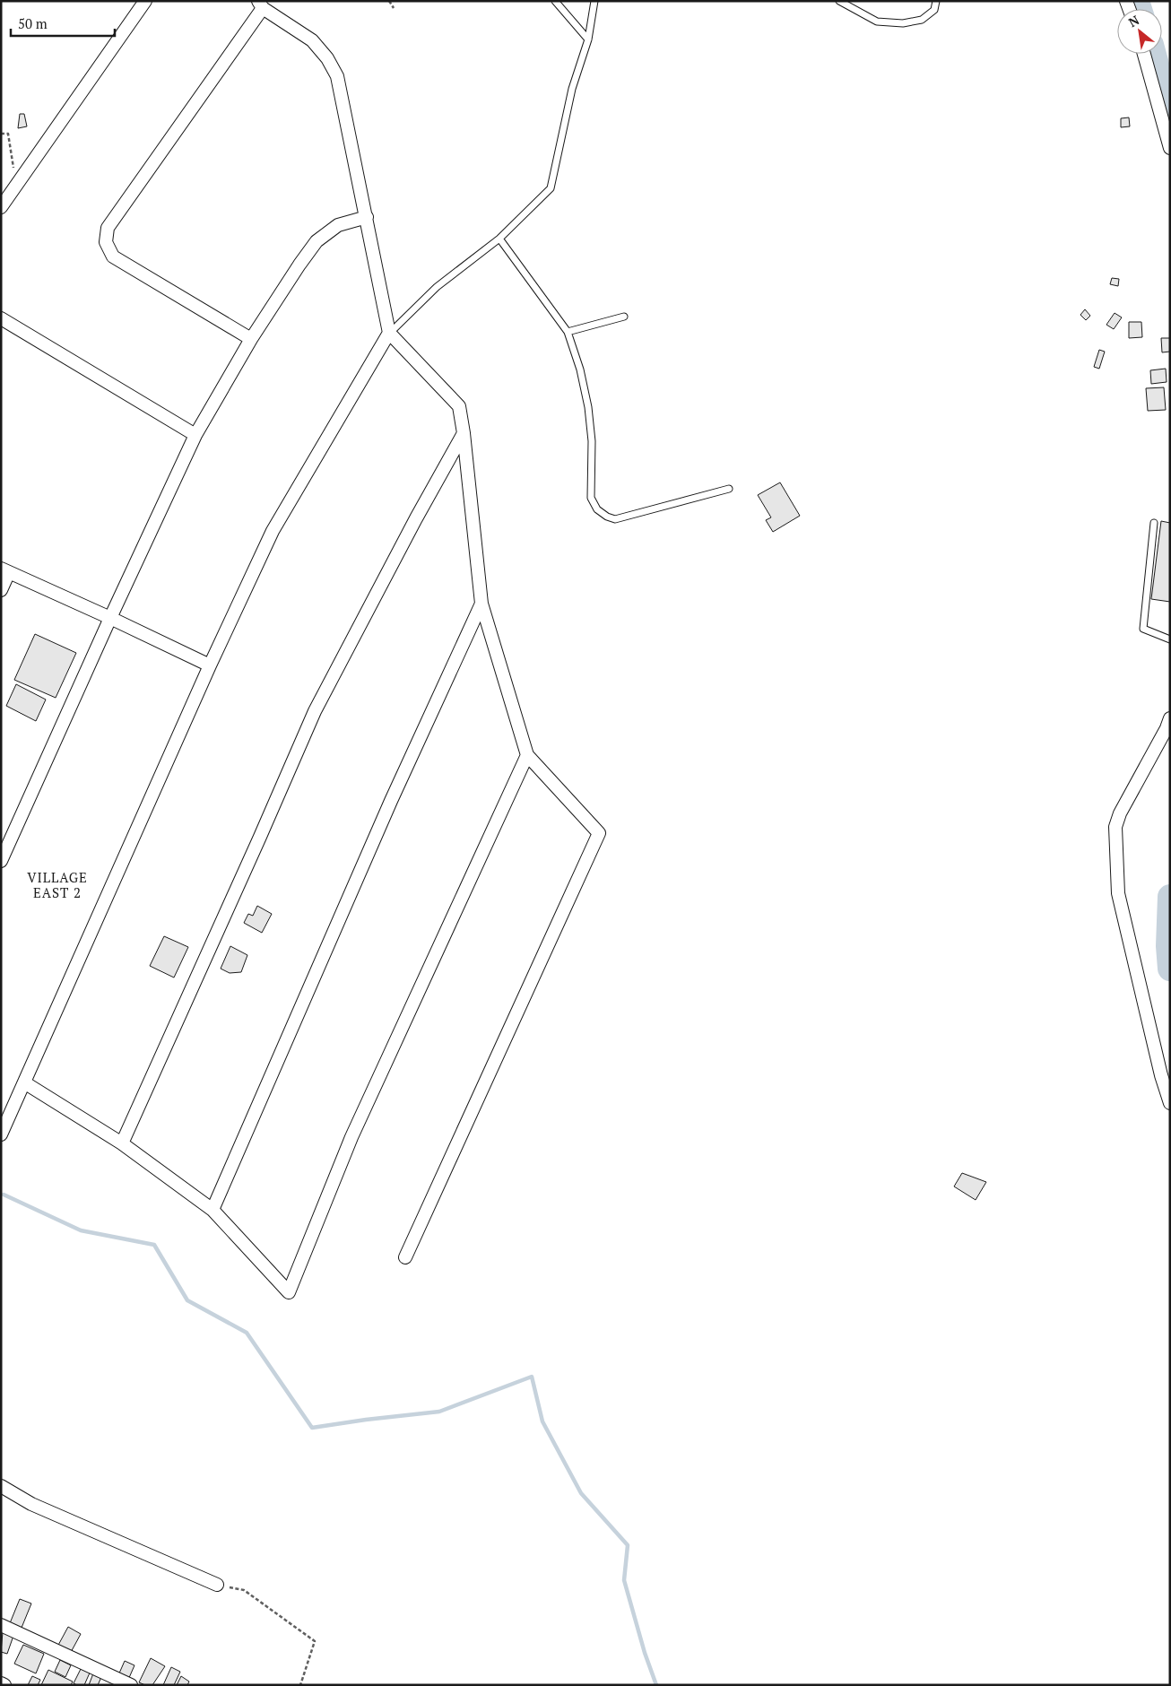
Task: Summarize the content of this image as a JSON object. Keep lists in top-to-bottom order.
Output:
{
  "districts": ["VILLAGE EAST 2"],
  "scale_bar": "50 m",
  "north": "top left"
}
